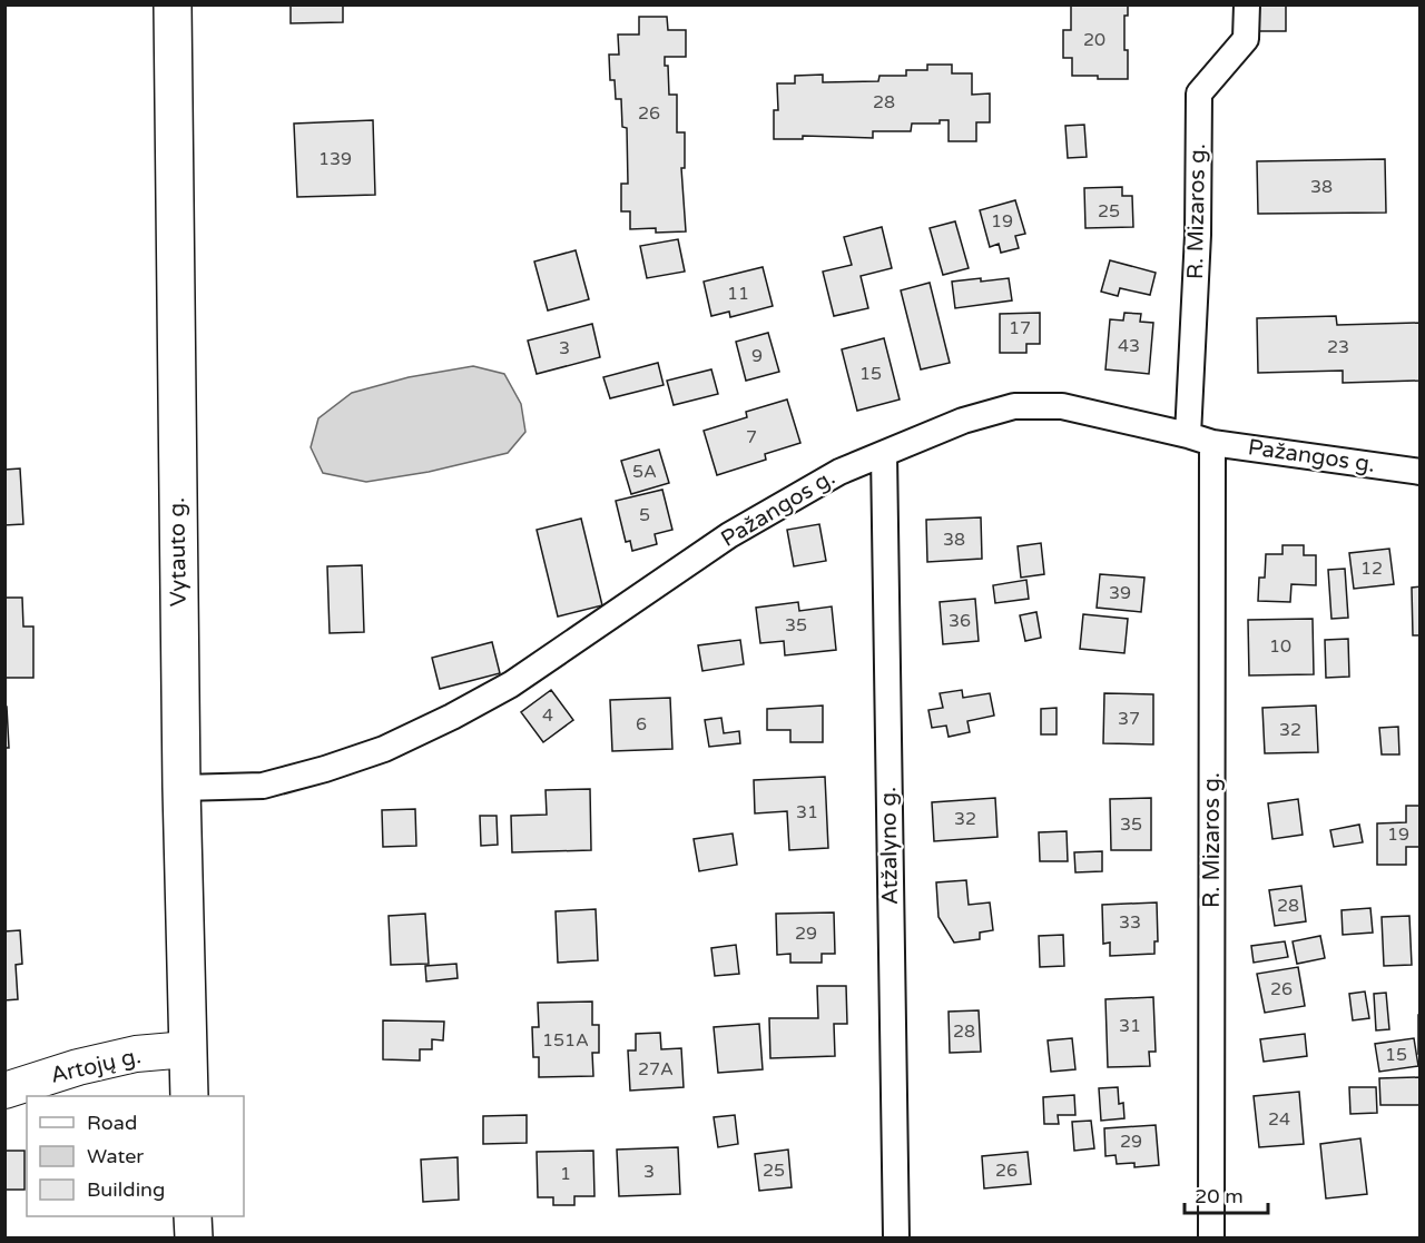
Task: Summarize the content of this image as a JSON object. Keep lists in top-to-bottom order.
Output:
{
  "streets": {
    "main road": ["Vytauto g.", "Artojų g."],
    "street": ["R. Mizaros g.", "Pažangos g.", "Atžalyno g."]
  },
  "crossings": [
    ["R. Mizaros g.", "Pažangos g."],
    ["Pažangos g.", "Vytauto g."],
    ["Pažangos g.", "Atžalyno g."],
    ["Vytauto g.", "Artojų g."]
  ],
  "house_numbers": [
    "20",
    "28",
    "26",
    "139",
    "38",
    "25",
    "19",
    "11",
    "17",
    "43",
    "23",
    "3",
    "9",
    "15",
    "7",
    "5A",
    "5",
    "38",
    "12",
    "39",
    "36",
    "35",
    "10",
    "4",
    "37",
    "6",
    "32",
    "31",
    "32",
    "35",
    "19",
    "28",
    "33",
    "29",
    "26",
    "31",
    "28",
    "151A",
    "15",
    "27A",
    "24",
    "29",
    "25",
    "26",
    "3",
    "1"
  ],
  "legend": ["Road", "Water", "Building"],
  "scale_bar": "20 m"
}
